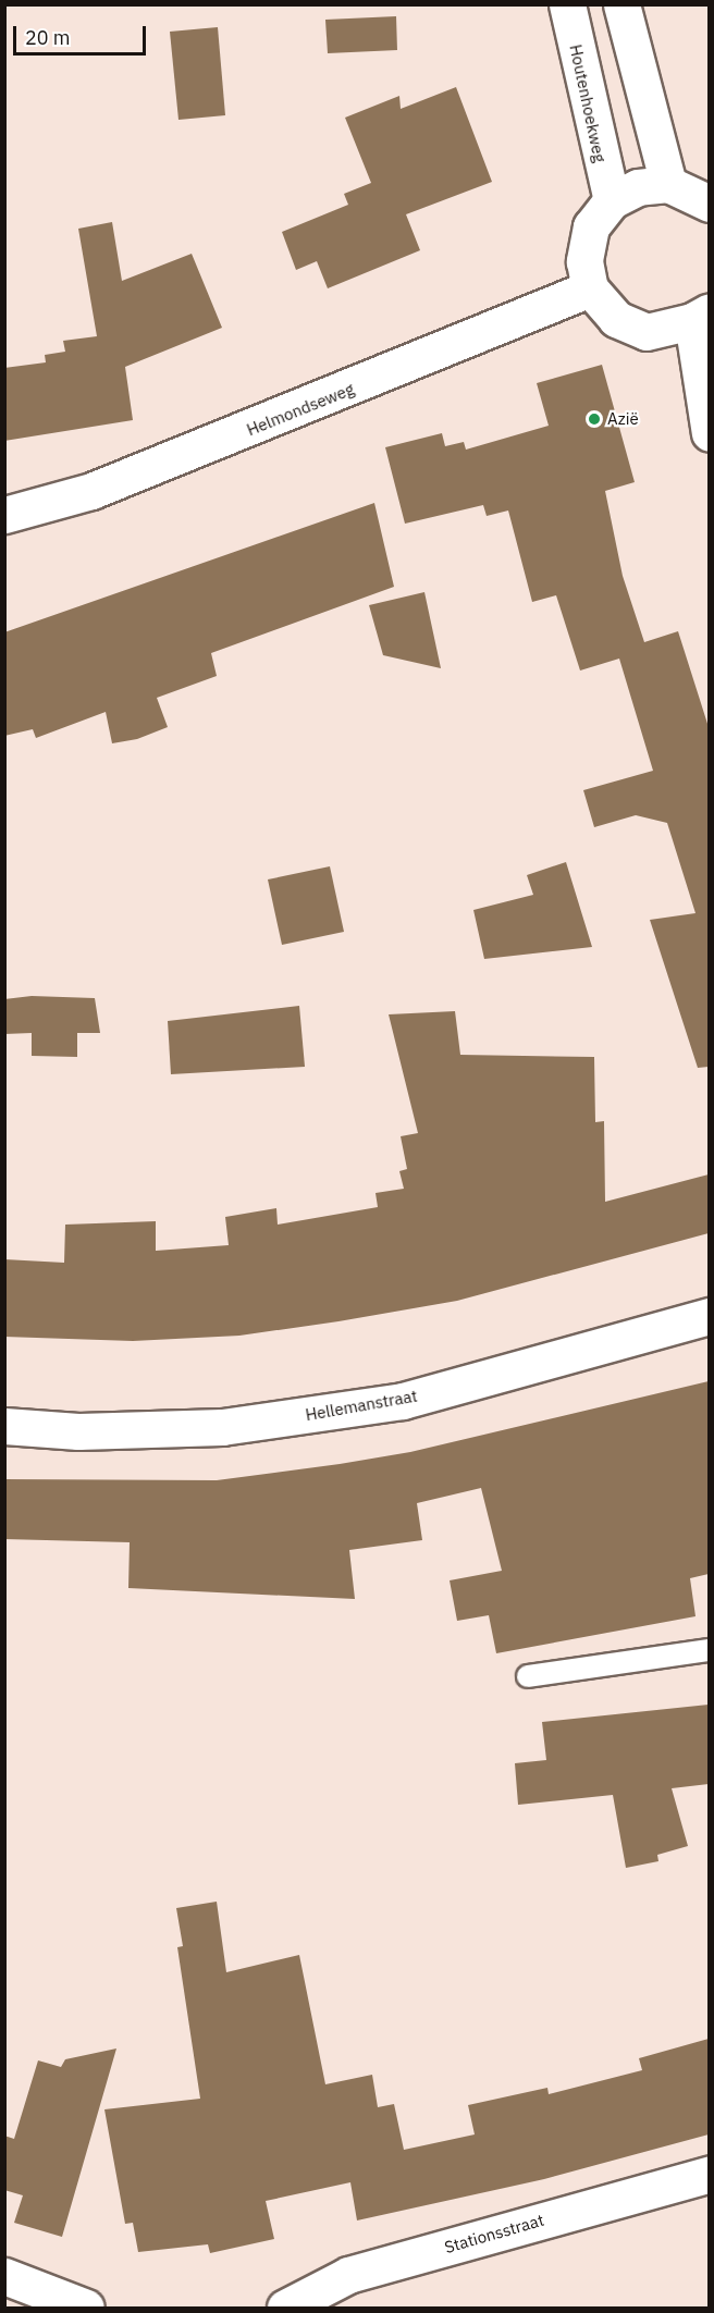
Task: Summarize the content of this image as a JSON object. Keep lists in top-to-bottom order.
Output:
{
  "streets": {
    "street": [
      "Houtenhoekweg",
      "Helmondseweg",
      "Hellemanstraat",
      "Stationsstraat"
    ]
  },
  "places": ["Azië"],
  "scale_bar": "20 m"
}
